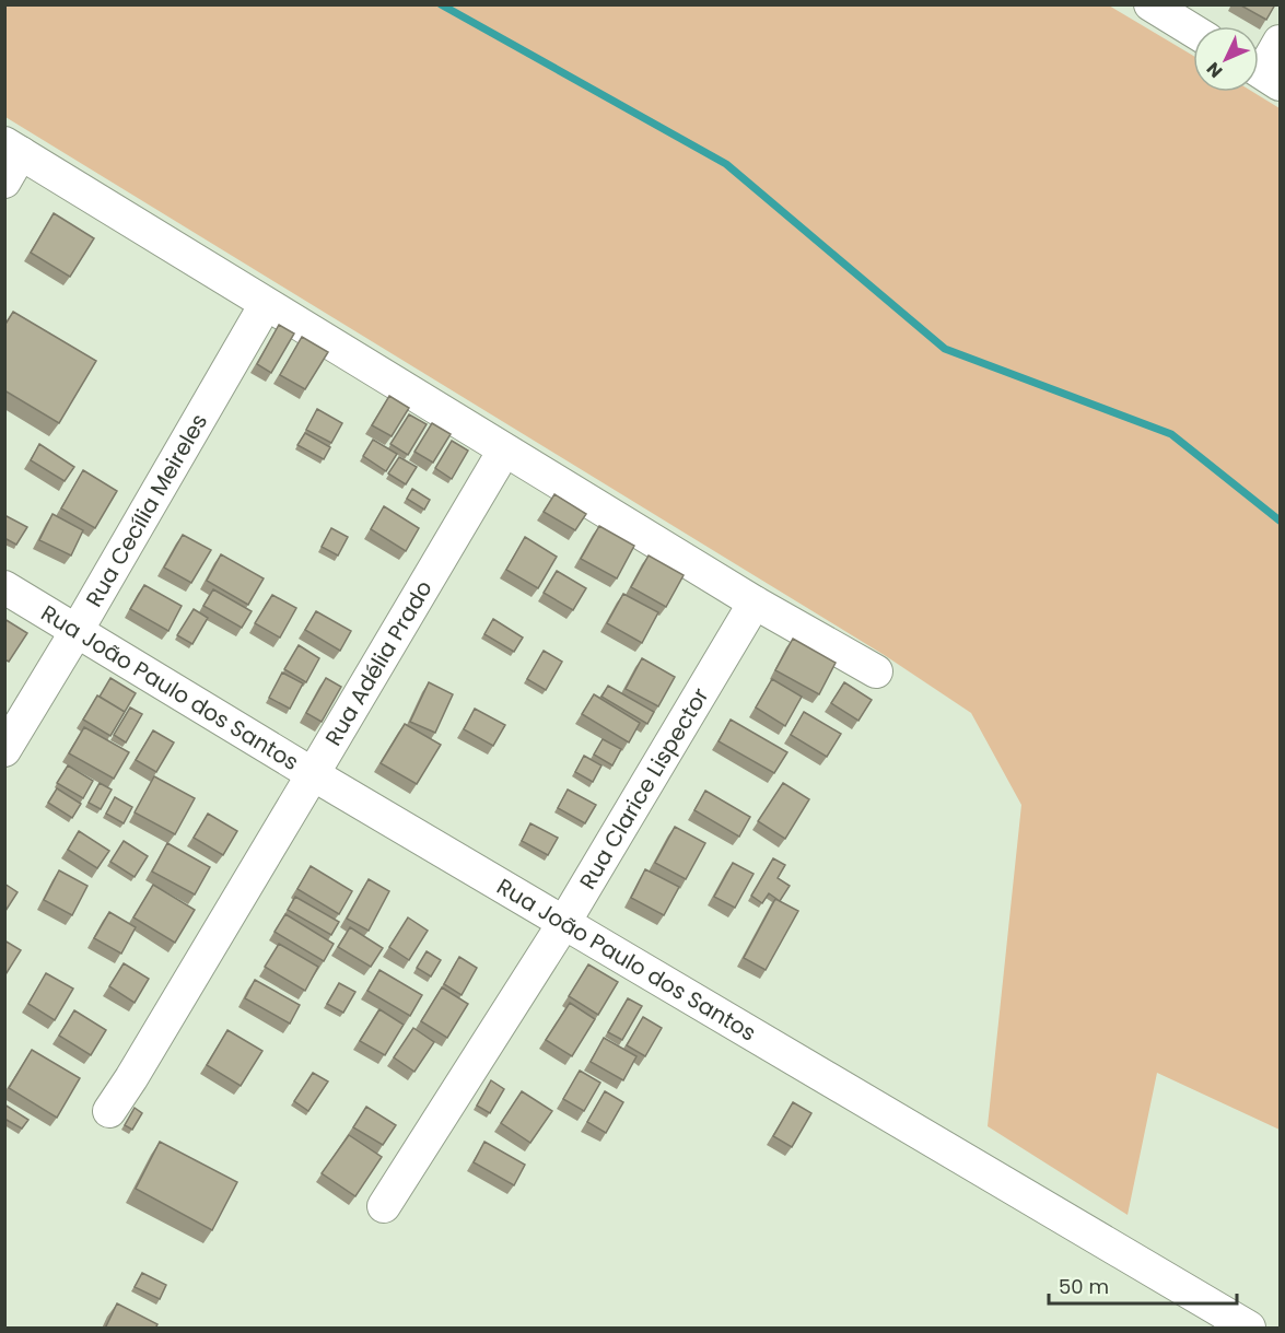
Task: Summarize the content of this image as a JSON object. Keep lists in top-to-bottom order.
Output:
{
  "streets": {
    "street": [
      "Rua Cecília Meireles",
      "Rua Adélia Prado",
      "Rua João Paulo dos Santos",
      "Rua Clarice Lispector"
    ]
  },
  "crossings": [
    ["Rua Cecília Meireles", "Rua João Paulo dos Santos"],
    ["Rua Adélia Prado", "Rua João Paulo dos Santos"],
    ["Rua João Paulo dos Santos", "Rua Clarice Lispector"]
  ],
  "scale_bar": "50 m",
  "north": "bottom left"
}
